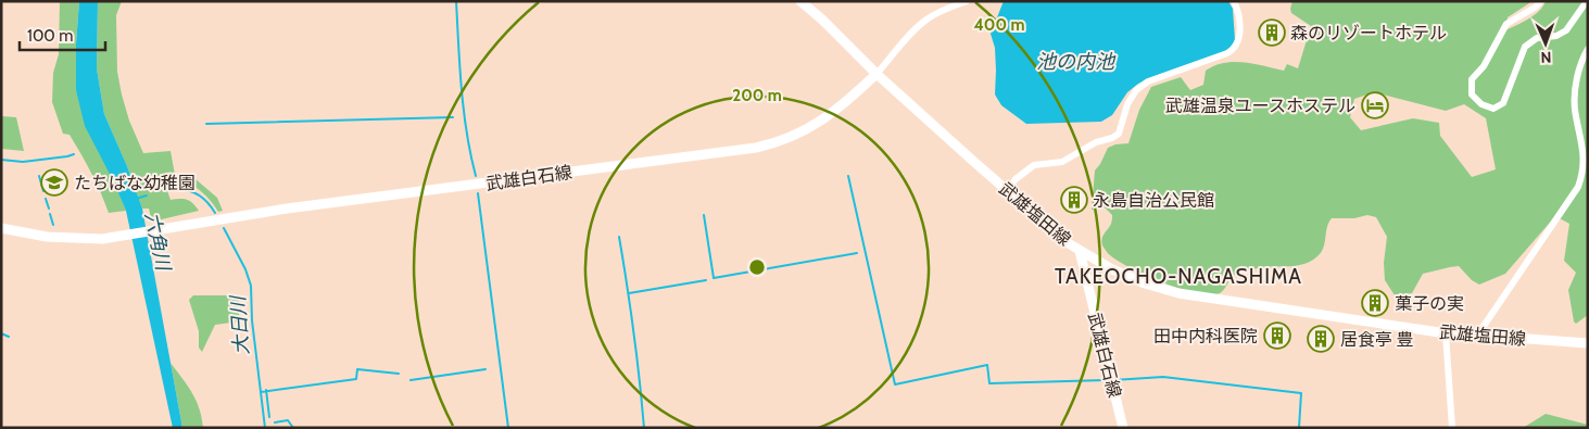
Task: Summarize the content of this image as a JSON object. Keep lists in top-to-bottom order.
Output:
{
  "streets": {
    "main road": ["武雄白石線", "武雄塩田線"]
  },
  "crossings": [
    ["武雄白石線", "武雄塩田線"]
  ],
  "districts": ["TAKEOCHO-NAGASHIMA"],
  "water": ["池の内池", "六角川", "大日川"],
  "places": {
    "building": [
      "森のリゾートホテル",
      "永島自治公民館",
      "菓子の実",
      "田中内科医院",
      "居食亭 豊"
    ],
    "hotel": ["武雄温泉ユースホステル"],
    "school or university": ["たちばな幼稚園"]
  },
  "scale_bar": "100 m",
  "north": "bottom",
  "rings": ["400 m", "200 m"]
}
